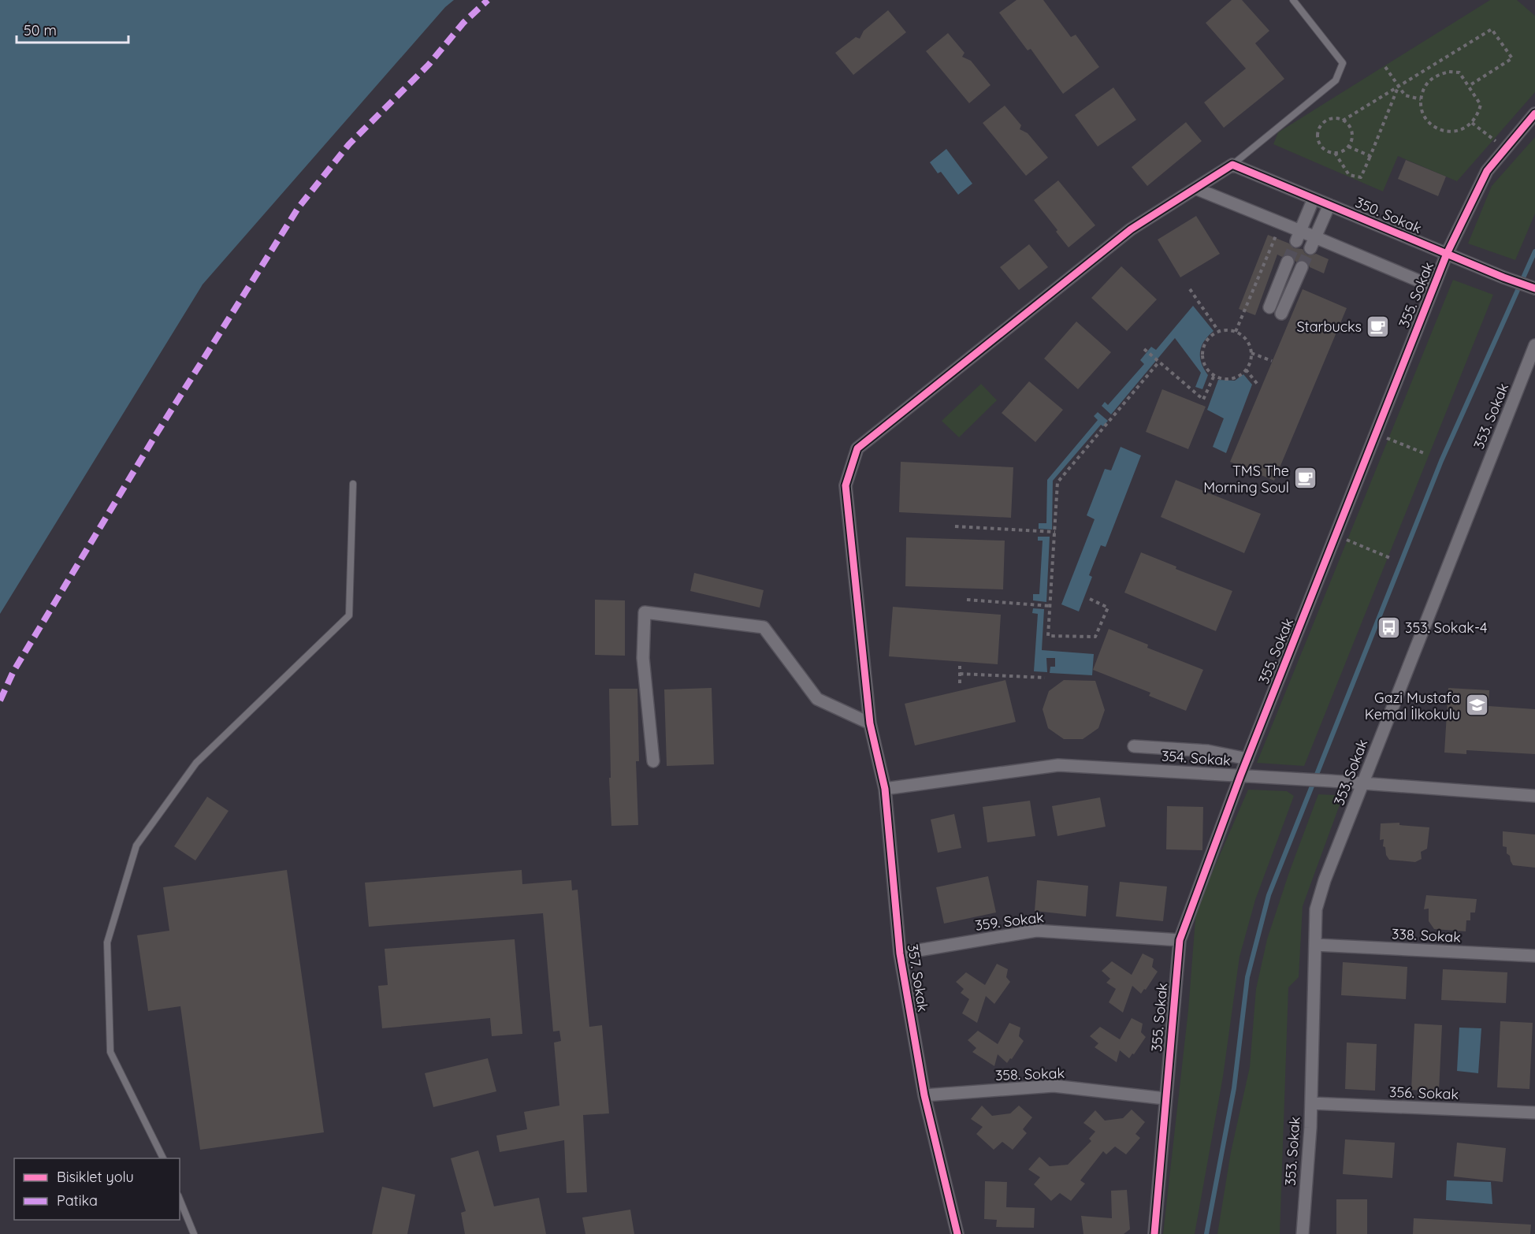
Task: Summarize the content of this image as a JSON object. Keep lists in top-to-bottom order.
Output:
{
  "streets": {
    "street": [
      "350. Sokak",
      "355. Sokak",
      "353. Sokak",
      "354. Sokak",
      "359. Sokak",
      "338. Sokak",
      "357. Sokak",
      "358. Sokak",
      "356. Sokak"
    ]
  },
  "crossings": [
    ["350. Sokak", "355. Sokak"],
    ["350. Sokak", "357. Sokak"],
    ["355. Sokak", "354. Sokak"],
    ["355. Sokak", "359. Sokak"],
    ["355. Sokak", "358. Sokak"],
    ["353. Sokak", "354. Sokak"],
    ["353. Sokak", "338. Sokak"],
    ["353. Sokak", "356. Sokak"],
    ["354. Sokak", "357. Sokak"],
    ["359. Sokak", "357. Sokak"],
    ["357. Sokak", "358. Sokak"]
  ],
  "places": {
    "cafe": ["Starbucks", "TMS The Morning Soul"],
    "bus stop": ["353. Sokak-4"],
    "school or university": ["Gazi Mustafa Kemal İlkokulu"]
  },
  "legend": ["Bisiklet yolu", "Patika"],
  "scale_bar": "50 m"
}
